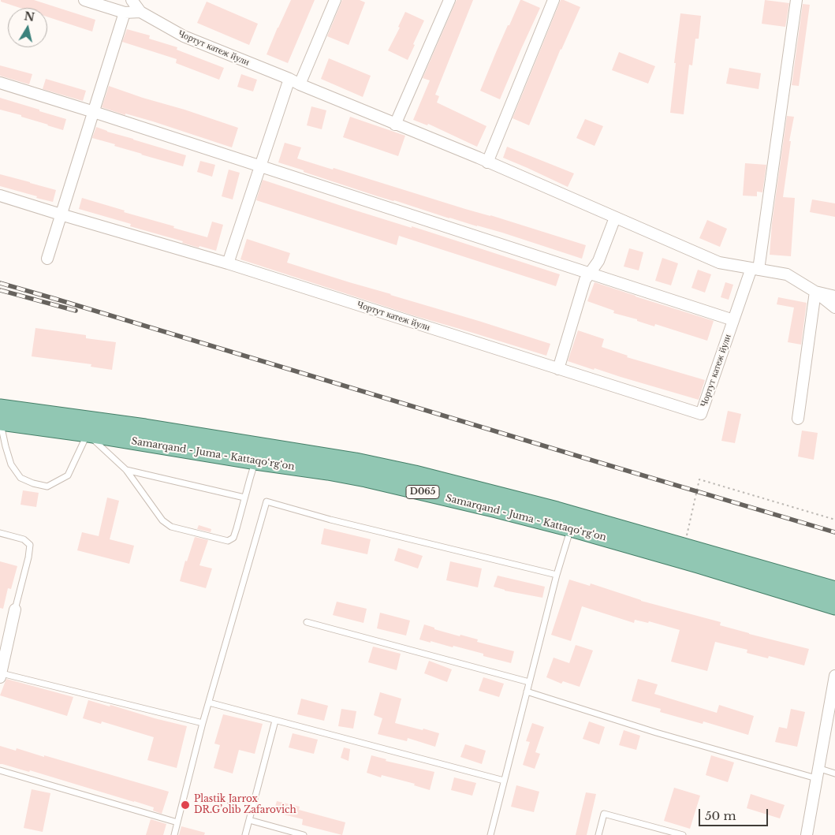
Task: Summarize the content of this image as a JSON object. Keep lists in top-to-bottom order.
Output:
{
  "streets": {
    "main road": ["Samarqand - Juma - Kattaqo‘rg‘on", "D065"],
    "street": ["Чортут катеж йули"]
  },
  "places": ["Plastik Jarrox DR.G’olib Zafarovich"],
  "scale_bar": "50 m",
  "north": "top"
}
